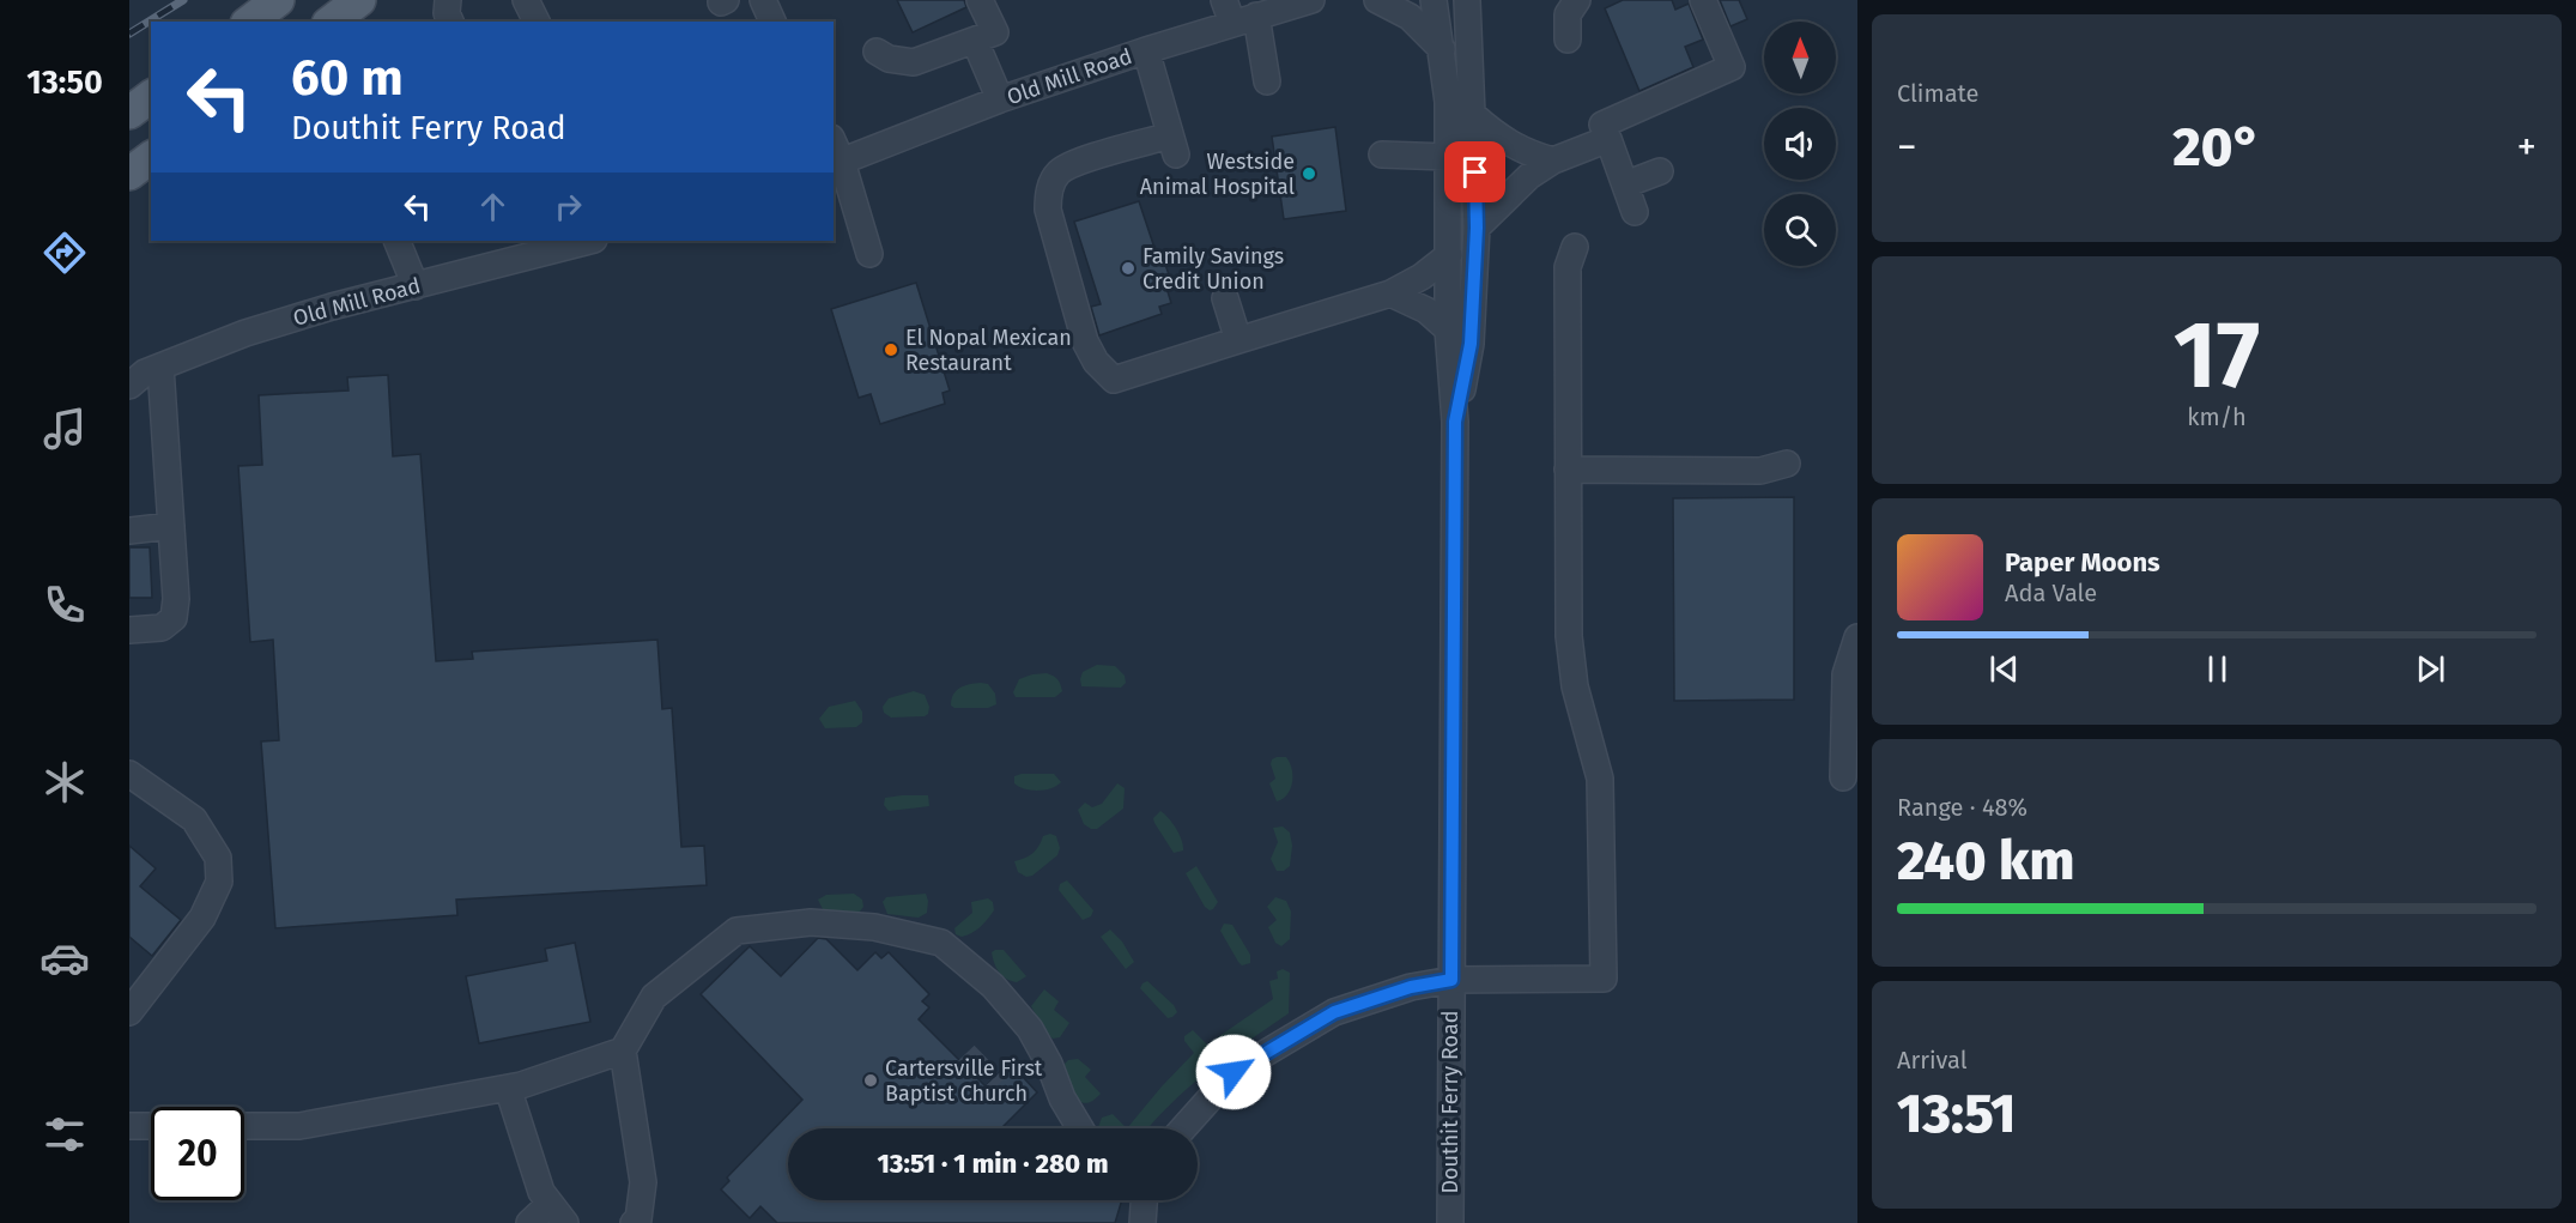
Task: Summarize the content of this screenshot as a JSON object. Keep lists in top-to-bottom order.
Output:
{
  "streets": {
    "street": ["Old Mill Road", "Douthit Ferry Road"]
  },
  "places": [
    "Westside Animal Hospital",
    "Family Savings Credit Union",
    "El Nopal Mexican Restaurant",
    "Cartersville First Baptist Church"
  ],
  "north": "top",
  "page": {
    "tabs": "13:50",
    "tile": [
      "Climate",
      ["17", "km/h"],
      ["Range · 48%", "240 km"],
      ["Arrival", "13:51"]
    ],
    "turn": ["60 m", "Douthit Ferry Road"],
    "heat": ["−", "20°", "+"],
    "song": ["Paper Moons", "Ada Vale"],
    "limit": "20",
    "trip": "13:51 · 1 min · 280 m"
  }
}
